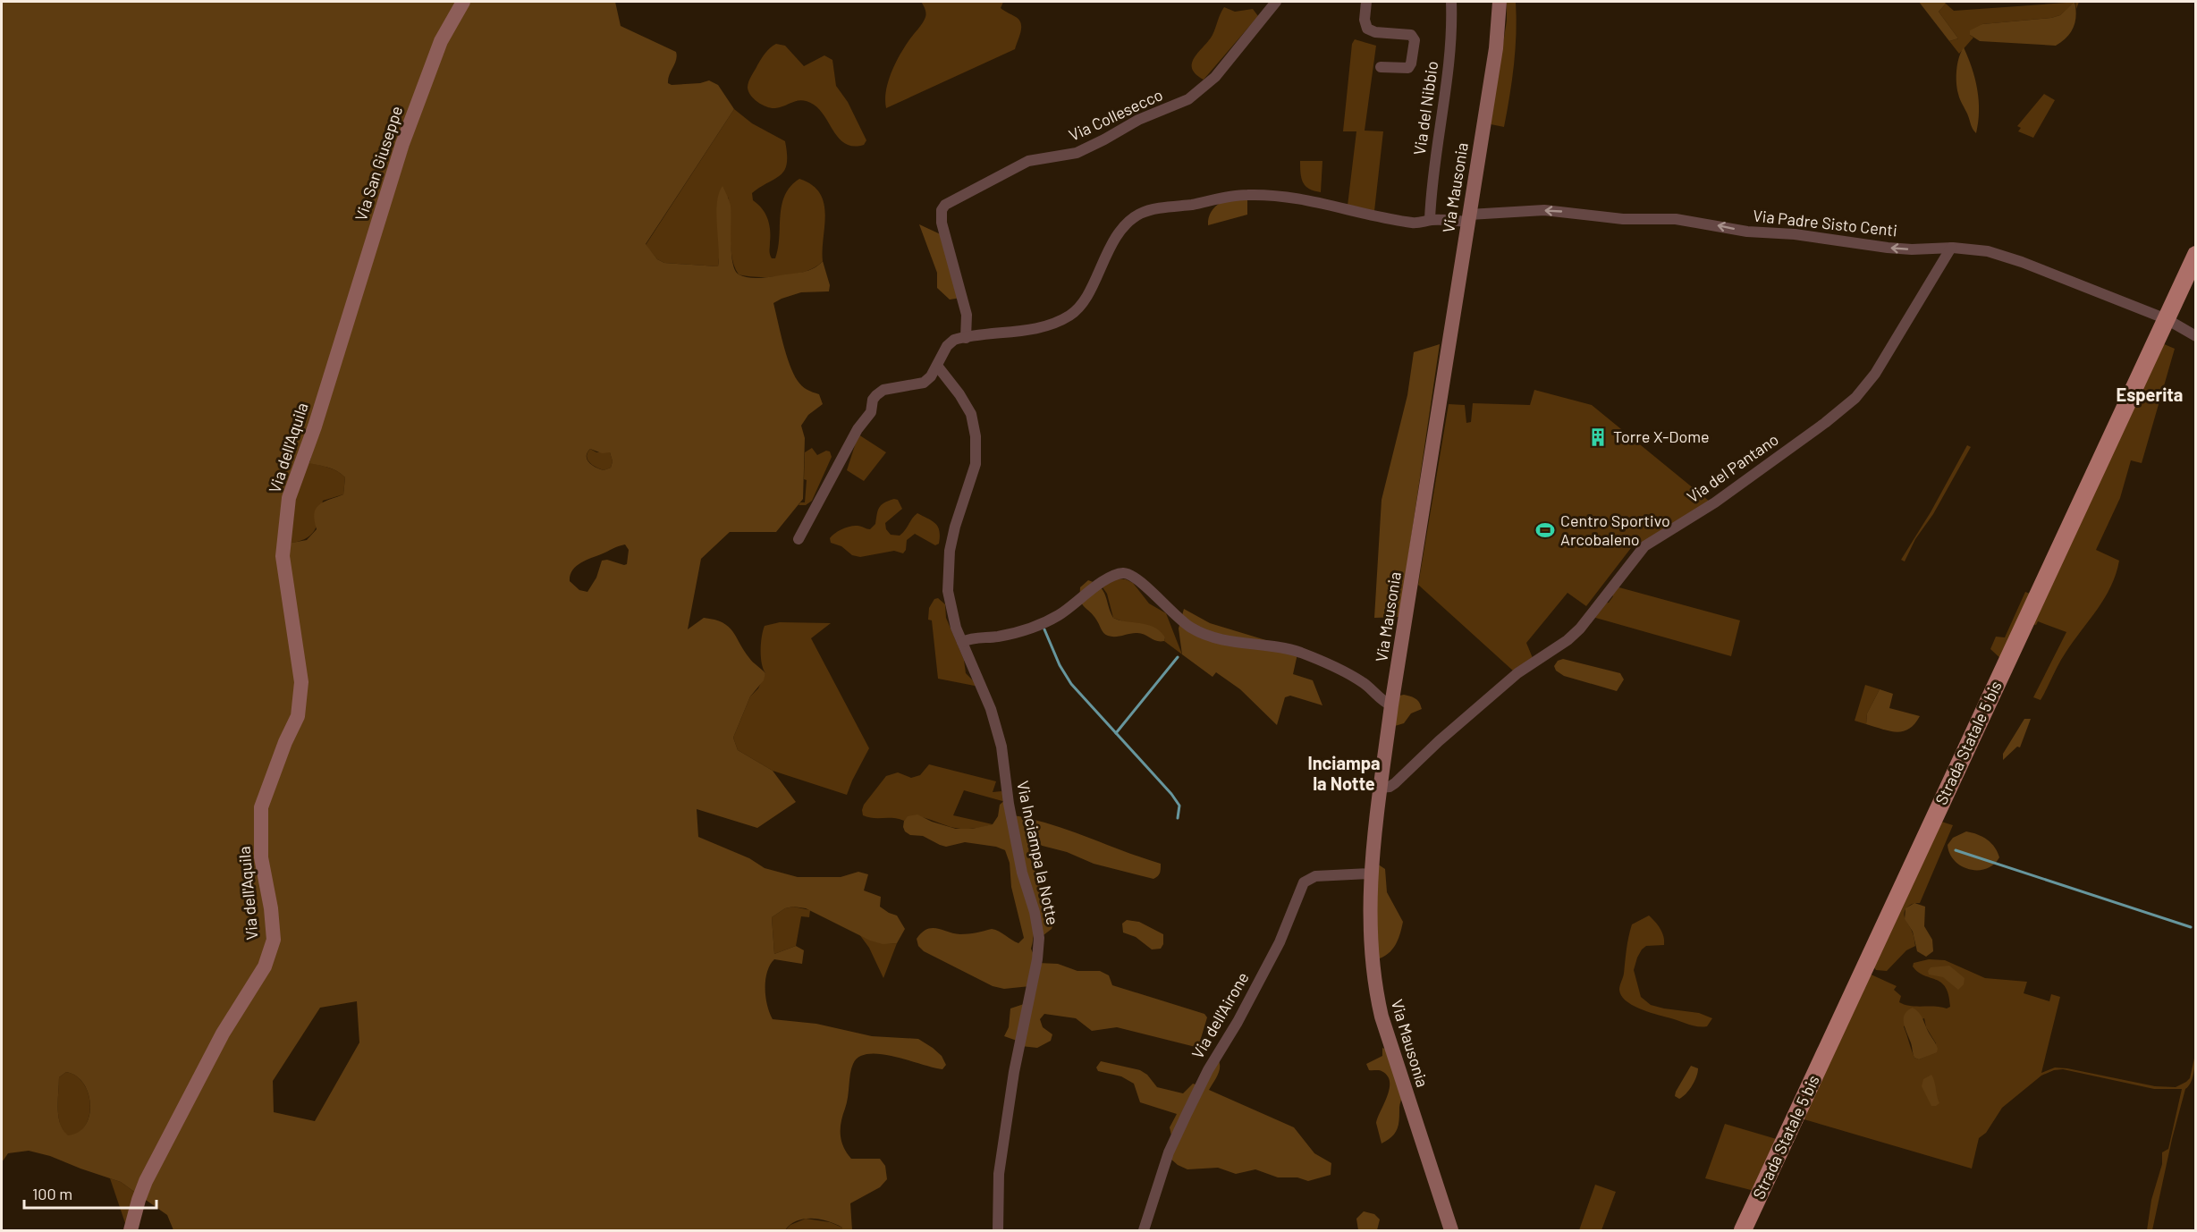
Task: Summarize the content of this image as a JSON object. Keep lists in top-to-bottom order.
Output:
{
  "streets": {
    "main road": [
      "Via San Giuseppe",
      "Via Mausonia",
      "Via dell'Aquila",
      "Strada Statale 5 bis"
    ],
    "street": [
      "Via del Nibbio",
      "Via Collesecco",
      "Via Padre Sisto Centi",
      "Via del Pantano",
      "Via Inciampa la Notte",
      "Via dell'Airone"
    ]
  },
  "crossings": [
    ["Via del Nibbio", "Via Padre Sisto Centi"],
    ["Via Collesecco", "Via Padre Sisto Centi"],
    ["Via San Giuseppe", "Via dell'Aquila"],
    ["Via Mausonia", "Via Padre Sisto Centi"],
    ["Via Mausonia", "Via del Pantano"],
    ["Via Mausonia", "Via dell'Airone"],
    ["Via Padre Sisto Centi", "Via del Pantano"],
    ["Via Padre Sisto Centi", "Strada Statale 5 bis"]
  ],
  "one_way": ["Via Padre Sisto Centi"],
  "districts": ["Esperita", "Inciampa la Notte"],
  "places": {
    "building": ["Torre X-Dome"],
    "sports": ["Centro Sportivo Arcobaleno"]
  },
  "scale_bar": "100 m"
}
